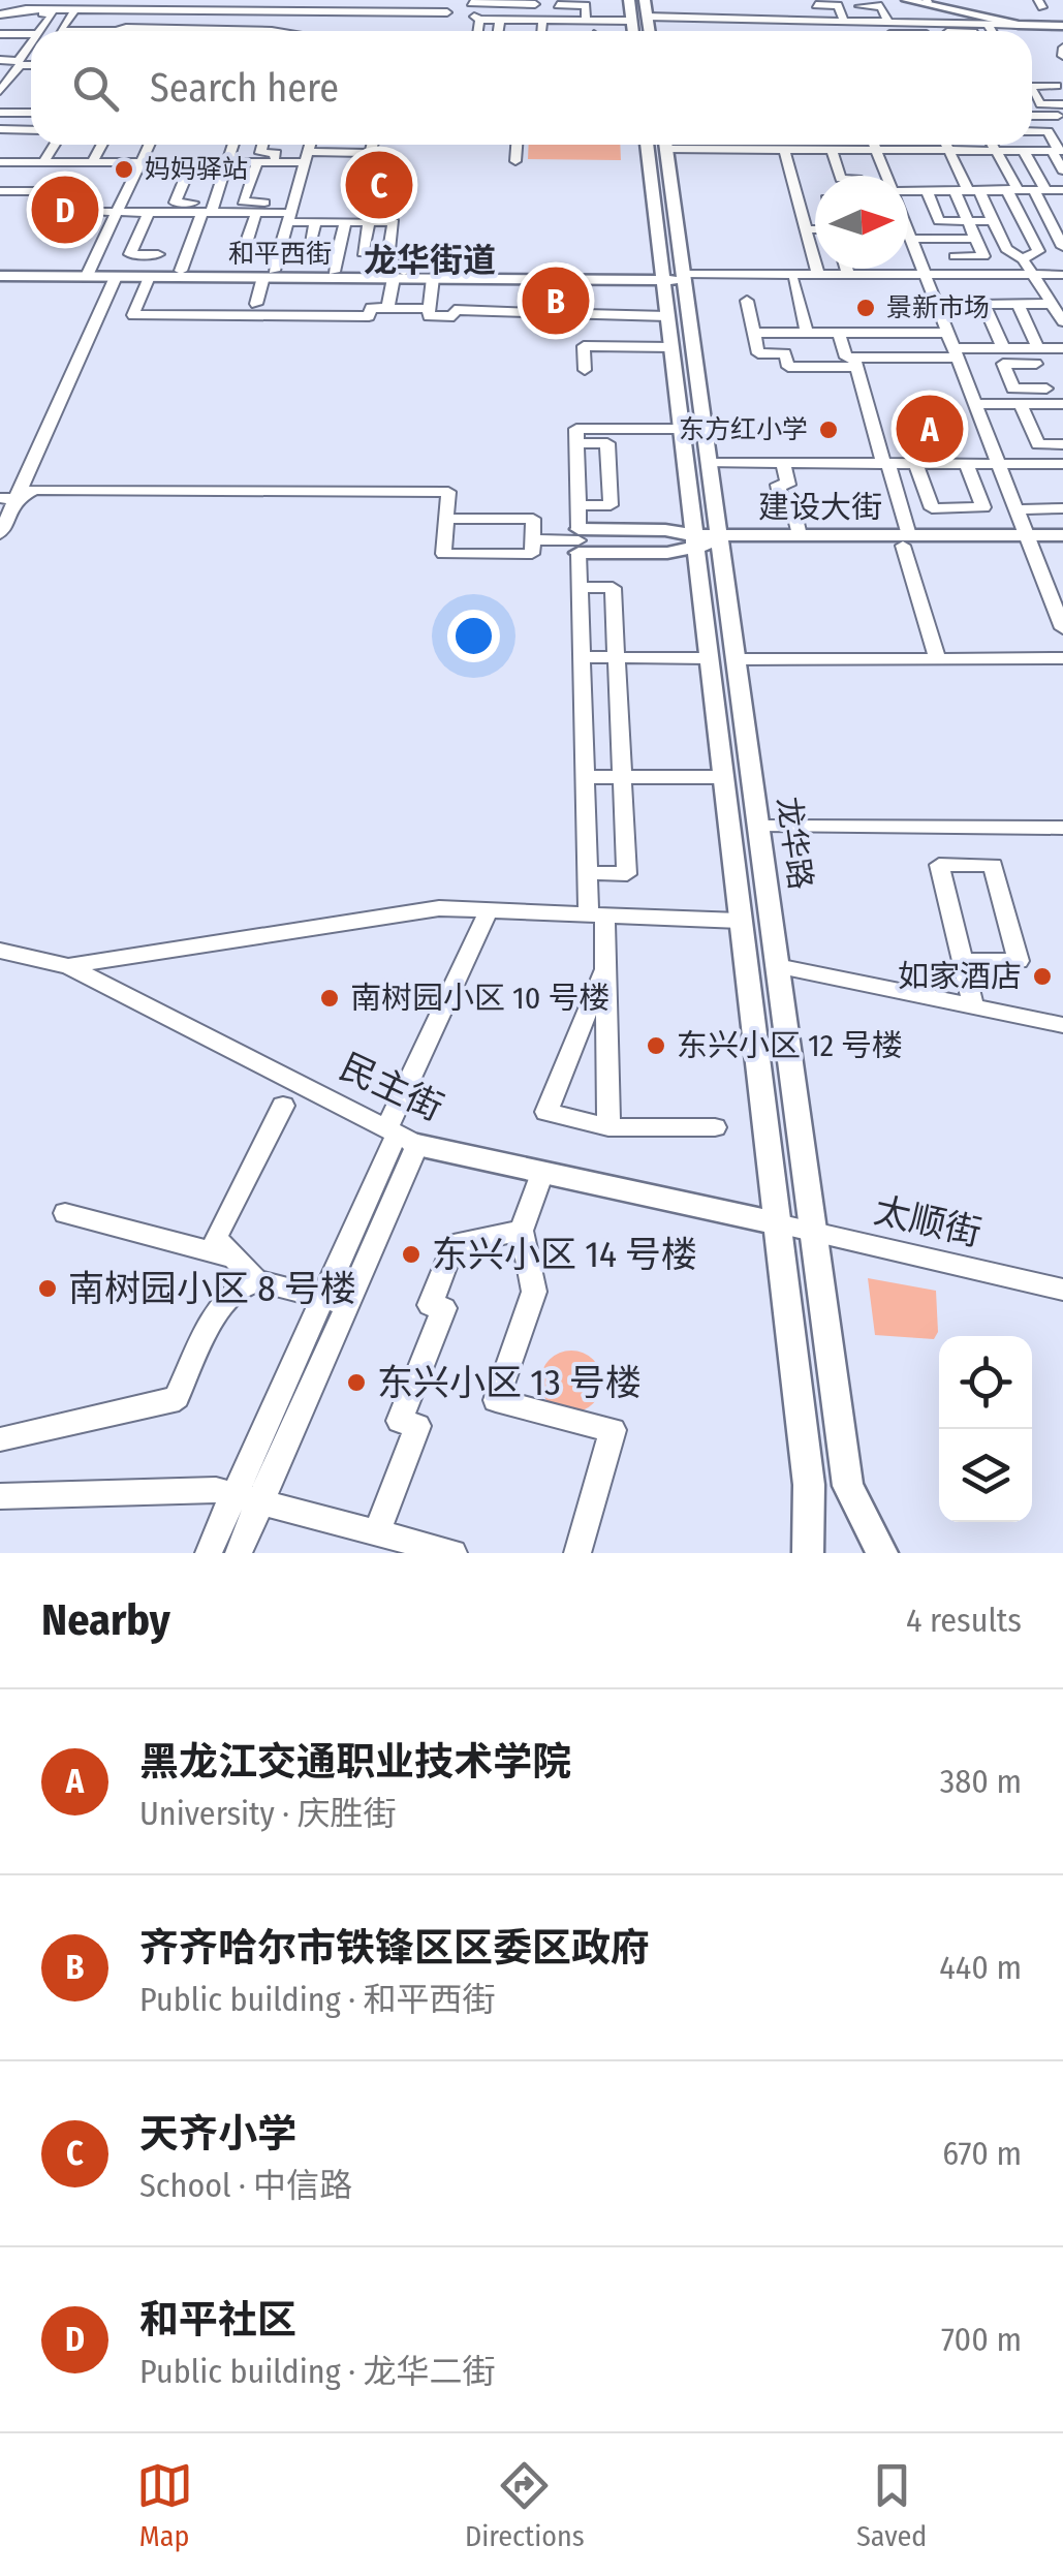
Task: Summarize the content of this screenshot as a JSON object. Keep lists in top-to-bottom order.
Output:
{
  "streets": {
    "main road": [
      "和平西街",
      "建设大街",
      "龙华路",
      "民主街"
    ],
    "street": ["太顺街"]
  },
  "crossings": [
    ["和平西街", "龙华路"],
    ["建设大街", "龙华路"],
    ["龙华路", "民主街"],
    ["龙华路", "太顺街"],
    ["民主街", "太顺街"]
  ],
  "districts": ["龙华街道"],
  "places": [
    "妈妈驿站",
    "景新市场",
    "东方红小学",
    "如家酒店",
    "南树园小区 10 号楼",
    "东兴小区 12 号楼",
    "东兴小区 14 号楼",
    "南树园小区 8 号楼",
    "东兴小区 13 号楼"
  ],
  "north": "right",
  "page": {
    "search": "Search here",
    "pins": [
      "C",
      "D",
      "B",
      "A"
    ],
    "heading": ["Nearby", "4 results"],
    "list": [
      {
        "mark": "A",
        "name": "黑龙江交通职业技术学院",
        "note": "University · 庆胜街",
        "value": "380 m"
      },
      {
        "mark": "B",
        "name": "齐齐哈尔市铁锋区区委区政府",
        "note": "Public building · 和平西街",
        "value": "440 m"
      },
      {
        "mark": "C",
        "name": "天齐小学",
        "note": "School · 中信路",
        "value": "670 m"
      },
      {
        "mark": "D",
        "name": "和平社区",
        "note": "Public building · 龙华二街",
        "value": "700 m"
      }
    ],
    "nav": ["Map", "Directions", "Saved"]
  }
}
